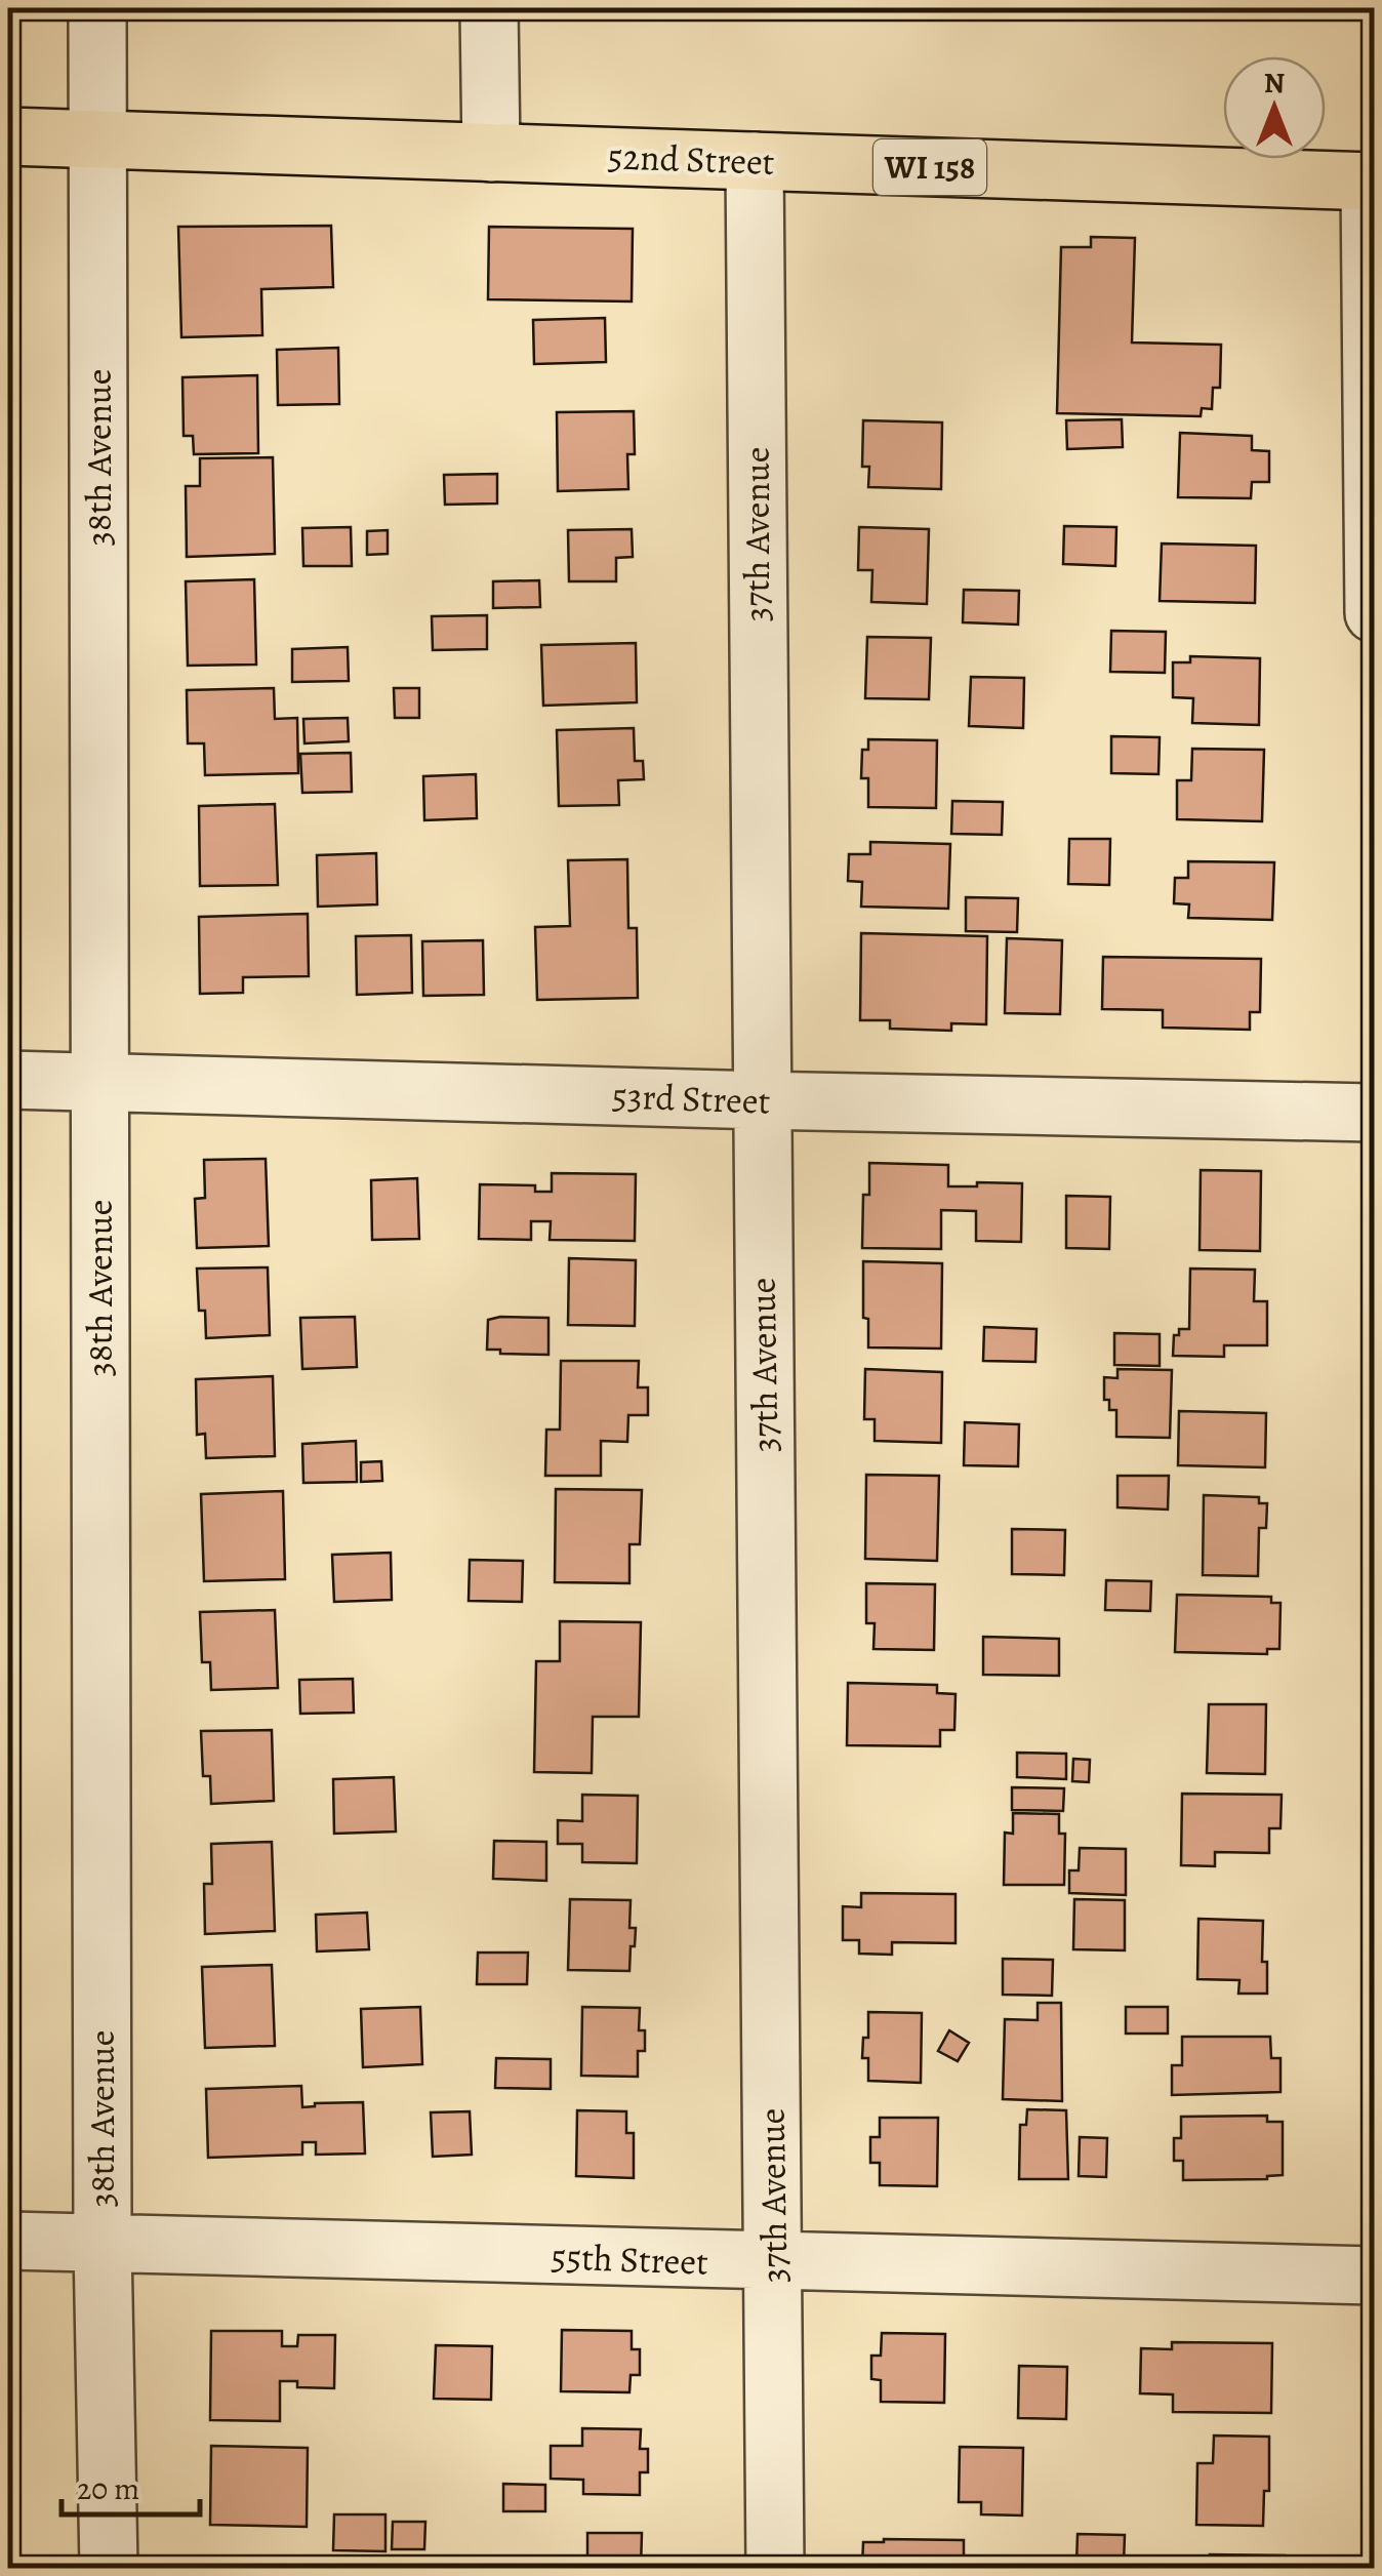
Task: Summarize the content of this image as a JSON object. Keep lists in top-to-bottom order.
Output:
{
  "streets": {
    "main road": ["52nd Street", "WI 158"],
    "street": [
      "38th Avenue",
      "37th Avenue",
      "53rd Street",
      "55th Street"
    ]
  },
  "crossings": [
    ["52nd Street", "38th Avenue"],
    ["52nd Street", "37th Avenue"],
    ["38th Avenue", "53rd Street"],
    ["38th Avenue", "55th Street"],
    ["37th Avenue", "53rd Street"],
    ["37th Avenue", "55th Street"]
  ],
  "scale_bar": "20 m",
  "north": "top"
}
